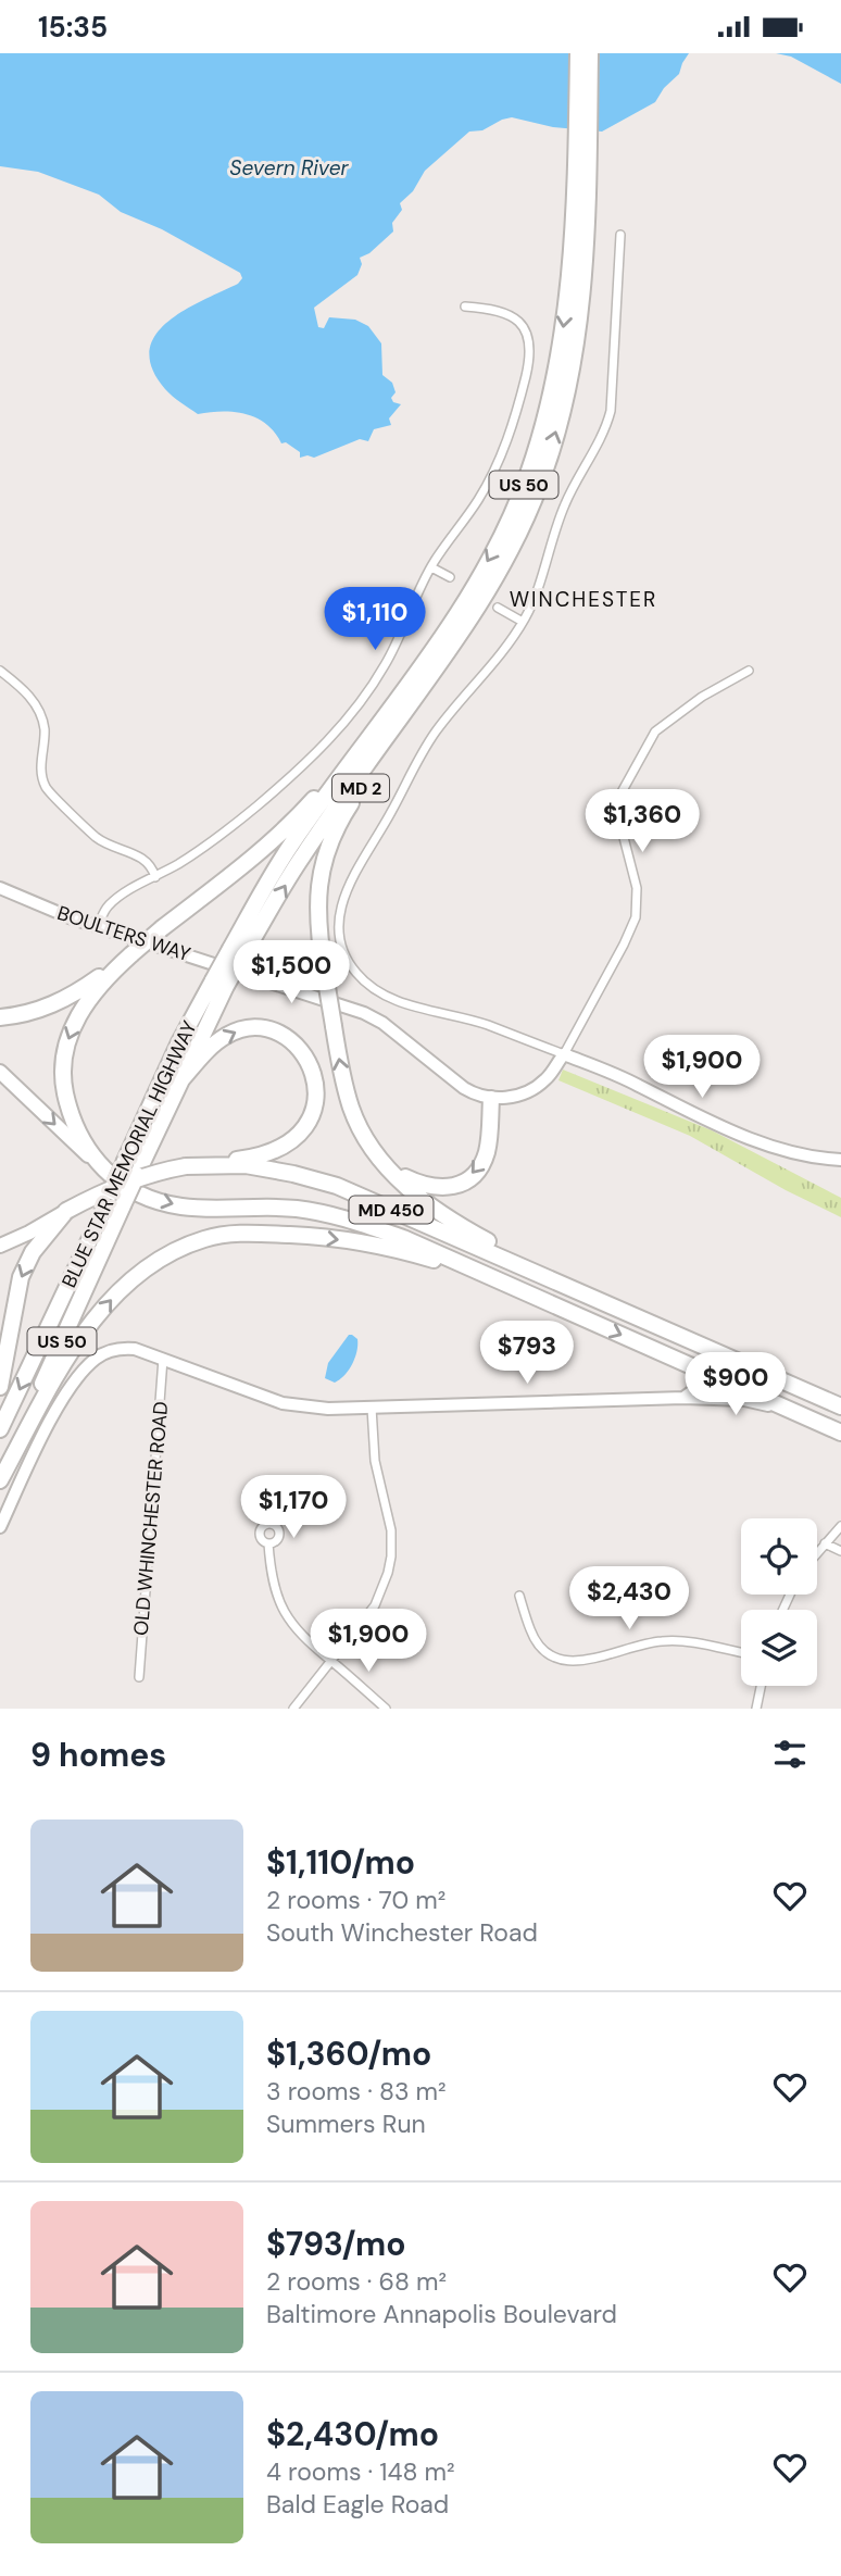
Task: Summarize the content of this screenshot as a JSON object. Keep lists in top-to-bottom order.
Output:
{
  "streets": {
    "highway": [
      "US 50",
      "MD 2",
      "BLUE STAR MEMORIAL HIGHWAY",
      "MD 450"
    ],
    "street": ["BOULTERS WAY", "OLD WHINCHESTER ROAD"]
  },
  "crossings": [
    ["MD 2", "BLUE STAR MEMORIAL HIGHWAY"]
  ],
  "districts": ["WINCHESTER"],
  "water": ["Severn River"],
  "page": {
    "status": "15:35",
    "price": [
      "$1,110",
      "$1,360",
      "$1,500",
      "$1,900",
      "$793",
      "$900",
      "$1,170",
      "$2,430",
      "$1,900"
    ],
    "heading": "9 homes",
    "list": [
      {
        "name": "$1,110/mo",
        "note": "2 rooms · 70 m² · South Winchester Road"
      },
      {
        "name": "$1,360/mo",
        "note": "3 rooms · 83 m² · Summers Run"
      },
      {
        "name": "$793/mo",
        "note": "2 rooms · 68 m² · Baltimore Annapolis Boulevard"
      },
      {
        "name": "$2,430/mo",
        "note": "4 rooms · 148 m² · Bald Eagle Road"
      }
    ]
  }
}
